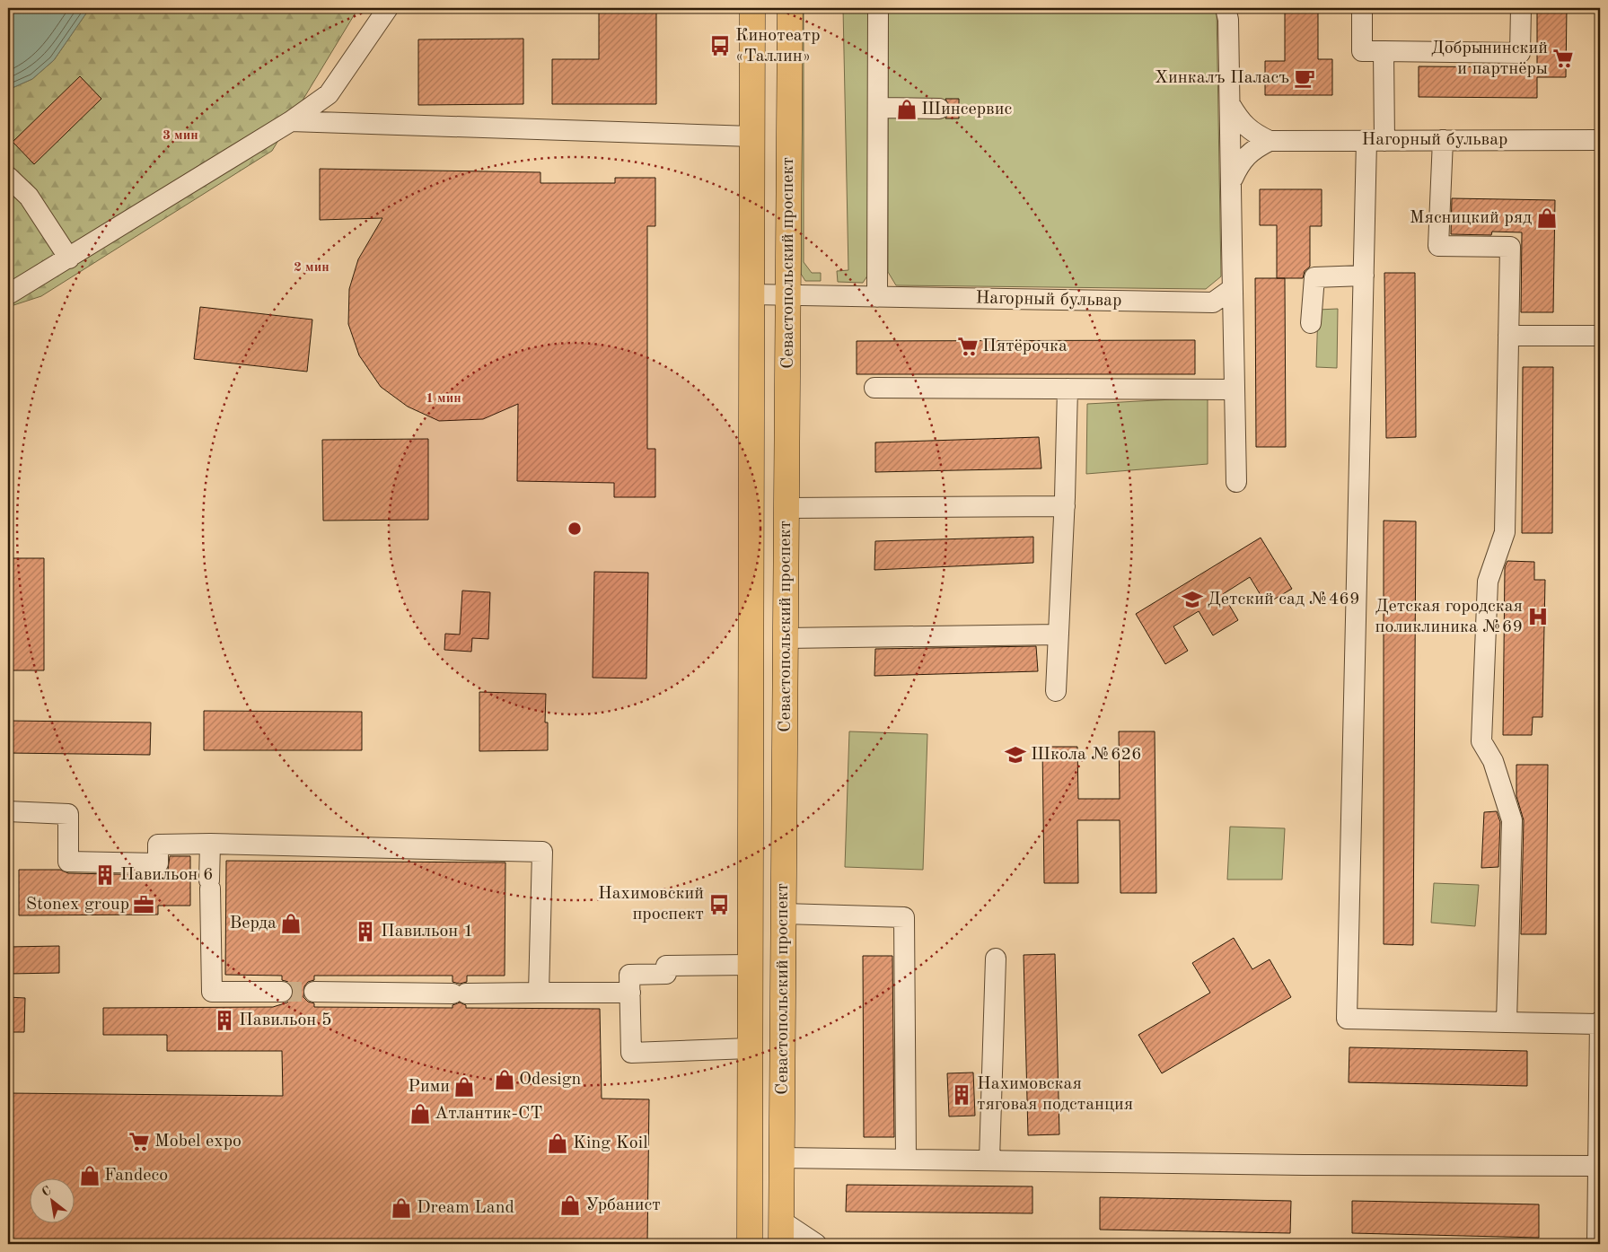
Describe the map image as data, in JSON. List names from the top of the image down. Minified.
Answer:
{"streets":{"main road":["Севастопольский проспект"],"street":["Нагорный бульвар"]},"crossings":[["Нагорный бульвар","Севастопольский проспект"]],"places":{"bus stop":["Кинотеатр «Таллин»","Нахимовский проспект"],"supermarket":["Добрынинский и партнёры","Пятёрочка","Mobel expo"],"cafe":["Хинкалъ Паласъ"],"shop":["Шинсервис","Мясницкий ряд","Верда","Odesign","Рими","Атлантик-СТ","King Koil","Fandeco","Урбанист","Dream Land"],"school or university":["Детский сад №469","Школа №626"],"hospital":["Детская городская поликлиника №69"],"building":["Павильон 6","Павильон 1","Павильон 5","Нахимовская тяговая подстанция"],"office":["Stonex group"]},"north":"top left","rings":["3 мин","2 мин","1 мин"]}
